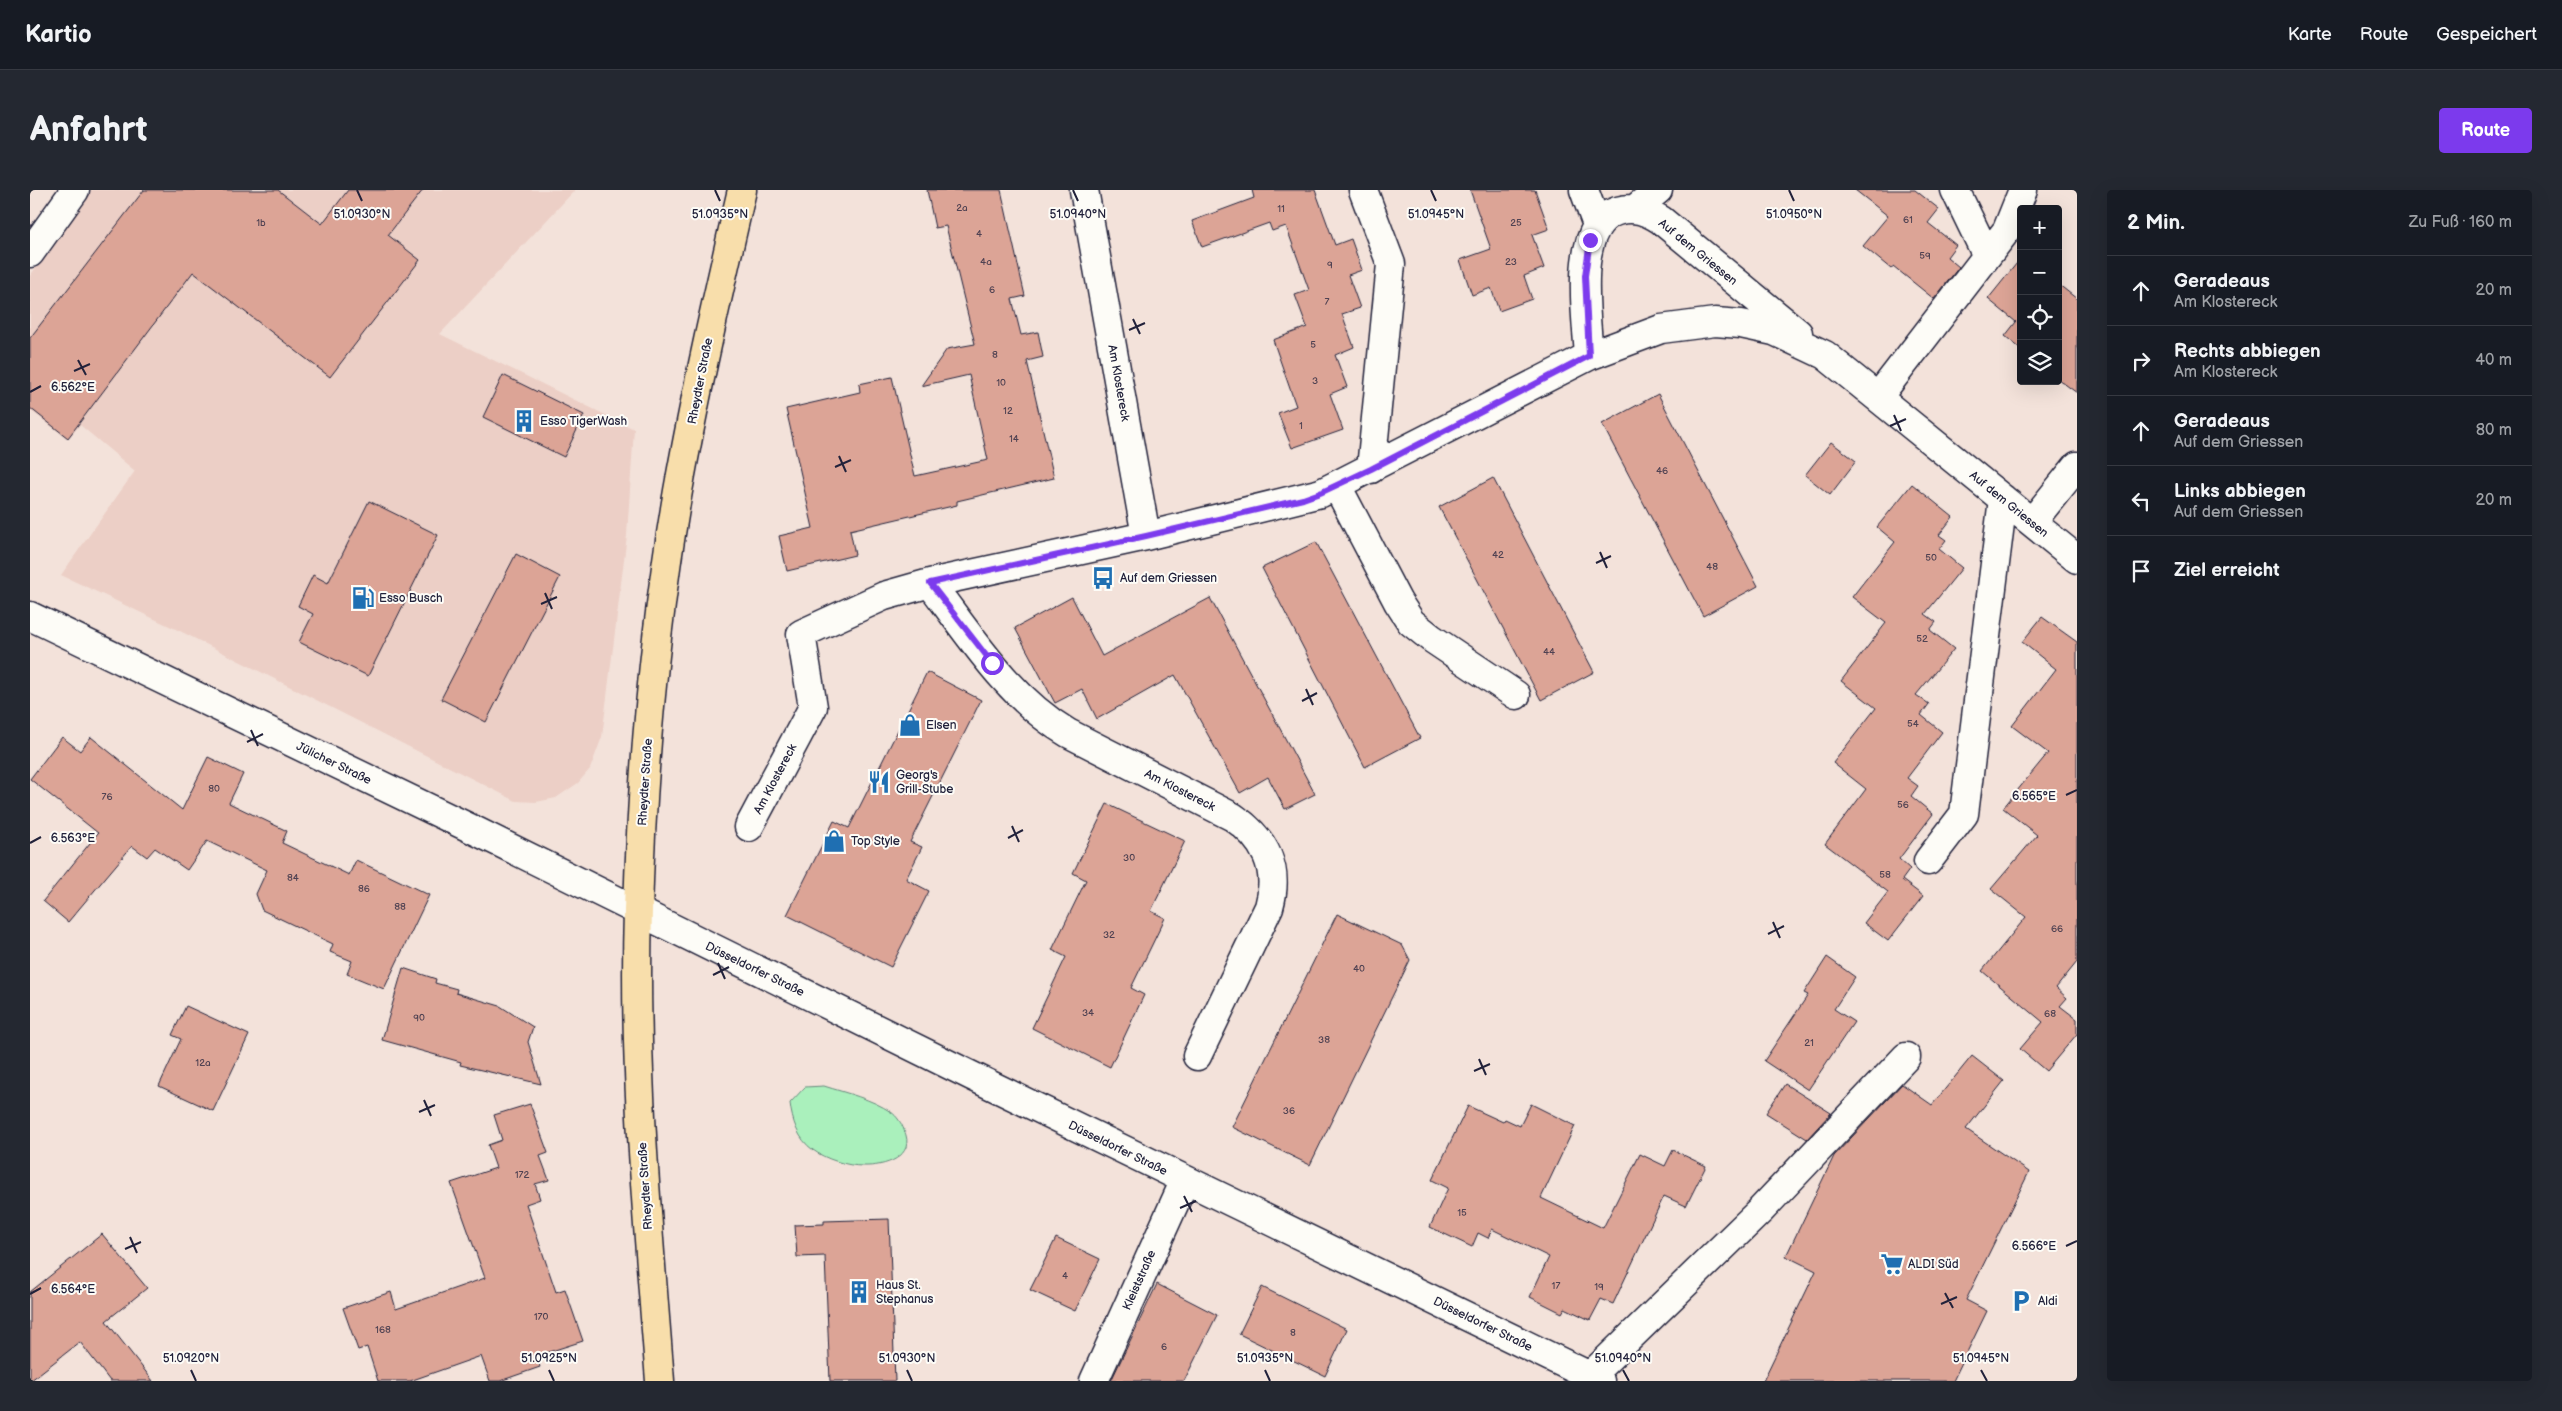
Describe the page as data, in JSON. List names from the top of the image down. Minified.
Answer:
{"streets":{"main road":["Rheydter Straße"],"street":["Auf dem Griessen","Am Klostereck","Jülicher Straße","Düsseldorfer Straße","Kleiststraße"]},"crossings":[["Auf dem Griessen","Am Klostereck"],["Rheydter Straße","Jülicher Straße"],["Rheydter Straße","Düsseldorfer Straße"],["Jülicher Straße","Düsseldorfer Straße"],["Düsseldorfer Straße","Kleiststraße"]],"places":{"building":["Esso TigerWash","Haus St. Stephanus"],"bus stop":["Auf dem Griessen"],"fuel station":["Esso Busch"],"shop":["Elsen","Top Style"],"restaurant":["Georg's Grill-Stube"],"supermarket":["ALDI Süd"],"parking":["Aldi"]},"house_numbers":["2a","11","61","1b","25","4","59","4a","23","9","6","7","5","8","3","10","12","1","14","46","42","50","48","52","44","54","80","76","56","30","58","84","86","88","66","32","40","34","68","90","38","21","12a","36","172","15","4","17","19","170","168","8","6"],"page":{"header":"Kartio","nav":["Karte","Route","Gespeichert"],"buttons":"Route","title":"Anfahrt","heading":["2 Min.","Zu Fuß · 160 m"],"map_buttons":["+","−"],"list":[["Geradeaus","Am Klostereck","20 m"],["Rechts abbiegen","Am Klostereck","40 m"],["Geradeaus","Auf dem Griessen","80 m"],["Links abbiegen","Auf dem Griessen","20 m"],"Ziel erreicht"]},"coordinates":["51.0930°N","51.0935°N","51.0940°N","51.0945°N","51.0950°N","6.562°E","6.565°E","6.563°E","6.566°E","6.564°E","51.0920°N","51.0925°N"]}
